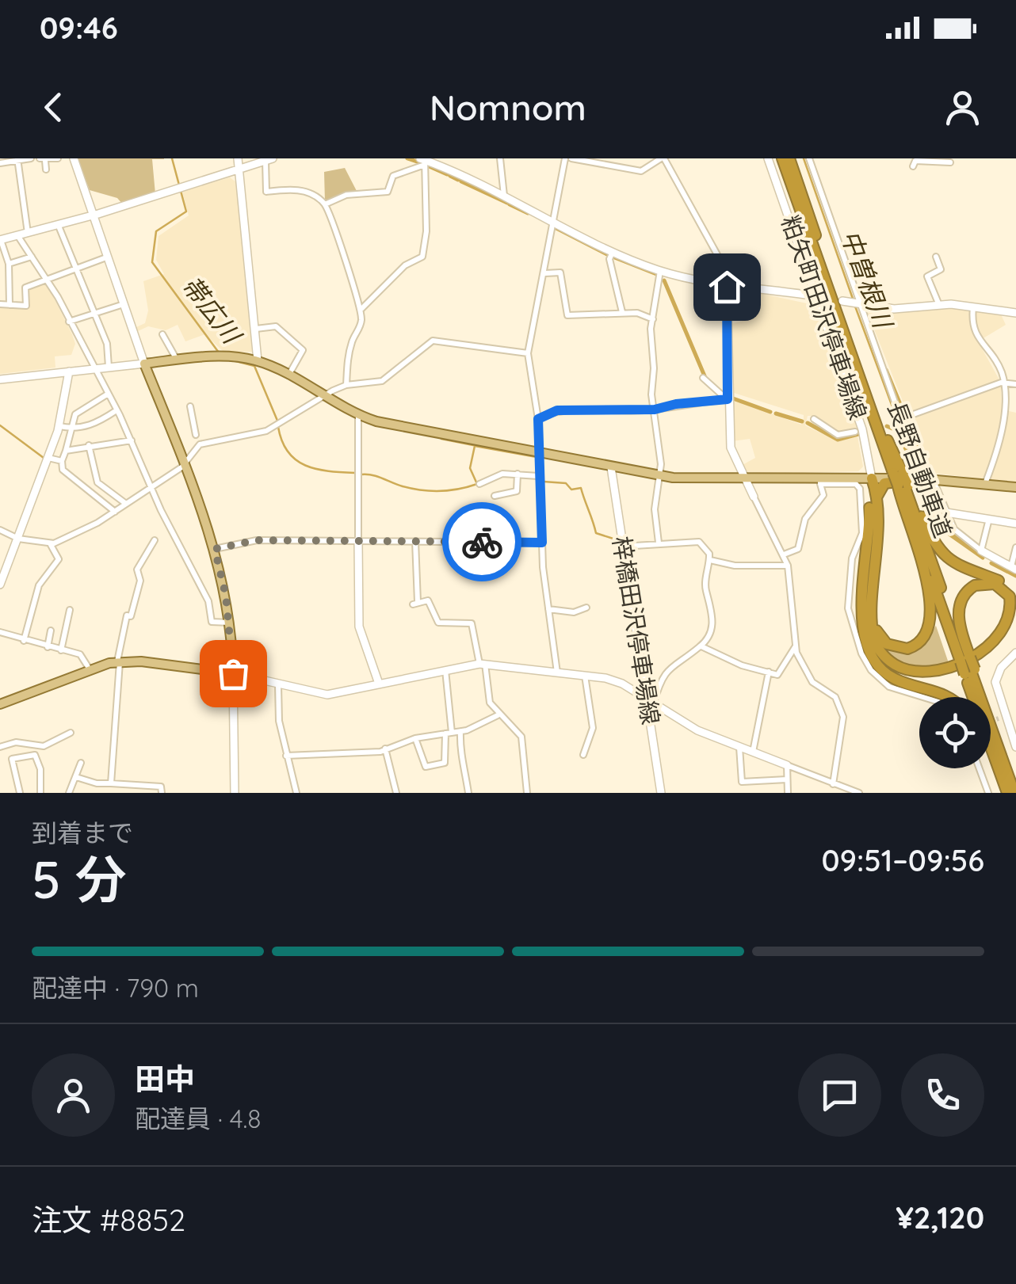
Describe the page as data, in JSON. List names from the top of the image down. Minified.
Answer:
{"streets":{"highway":["長野自動車道"],"street":["粕矢町田沢停車場線","梓橋田沢停車場線"]},"water":["中曽根川","帯広川"],"page":{"status":"09:46","header":"Nomnom","heading":["5 分","到着まで","09:51–09:56"],"panel":["田中","配達員 · 4.8","注文 #8852","¥2,120"],"bar":"配達中 · 790 m"}}
